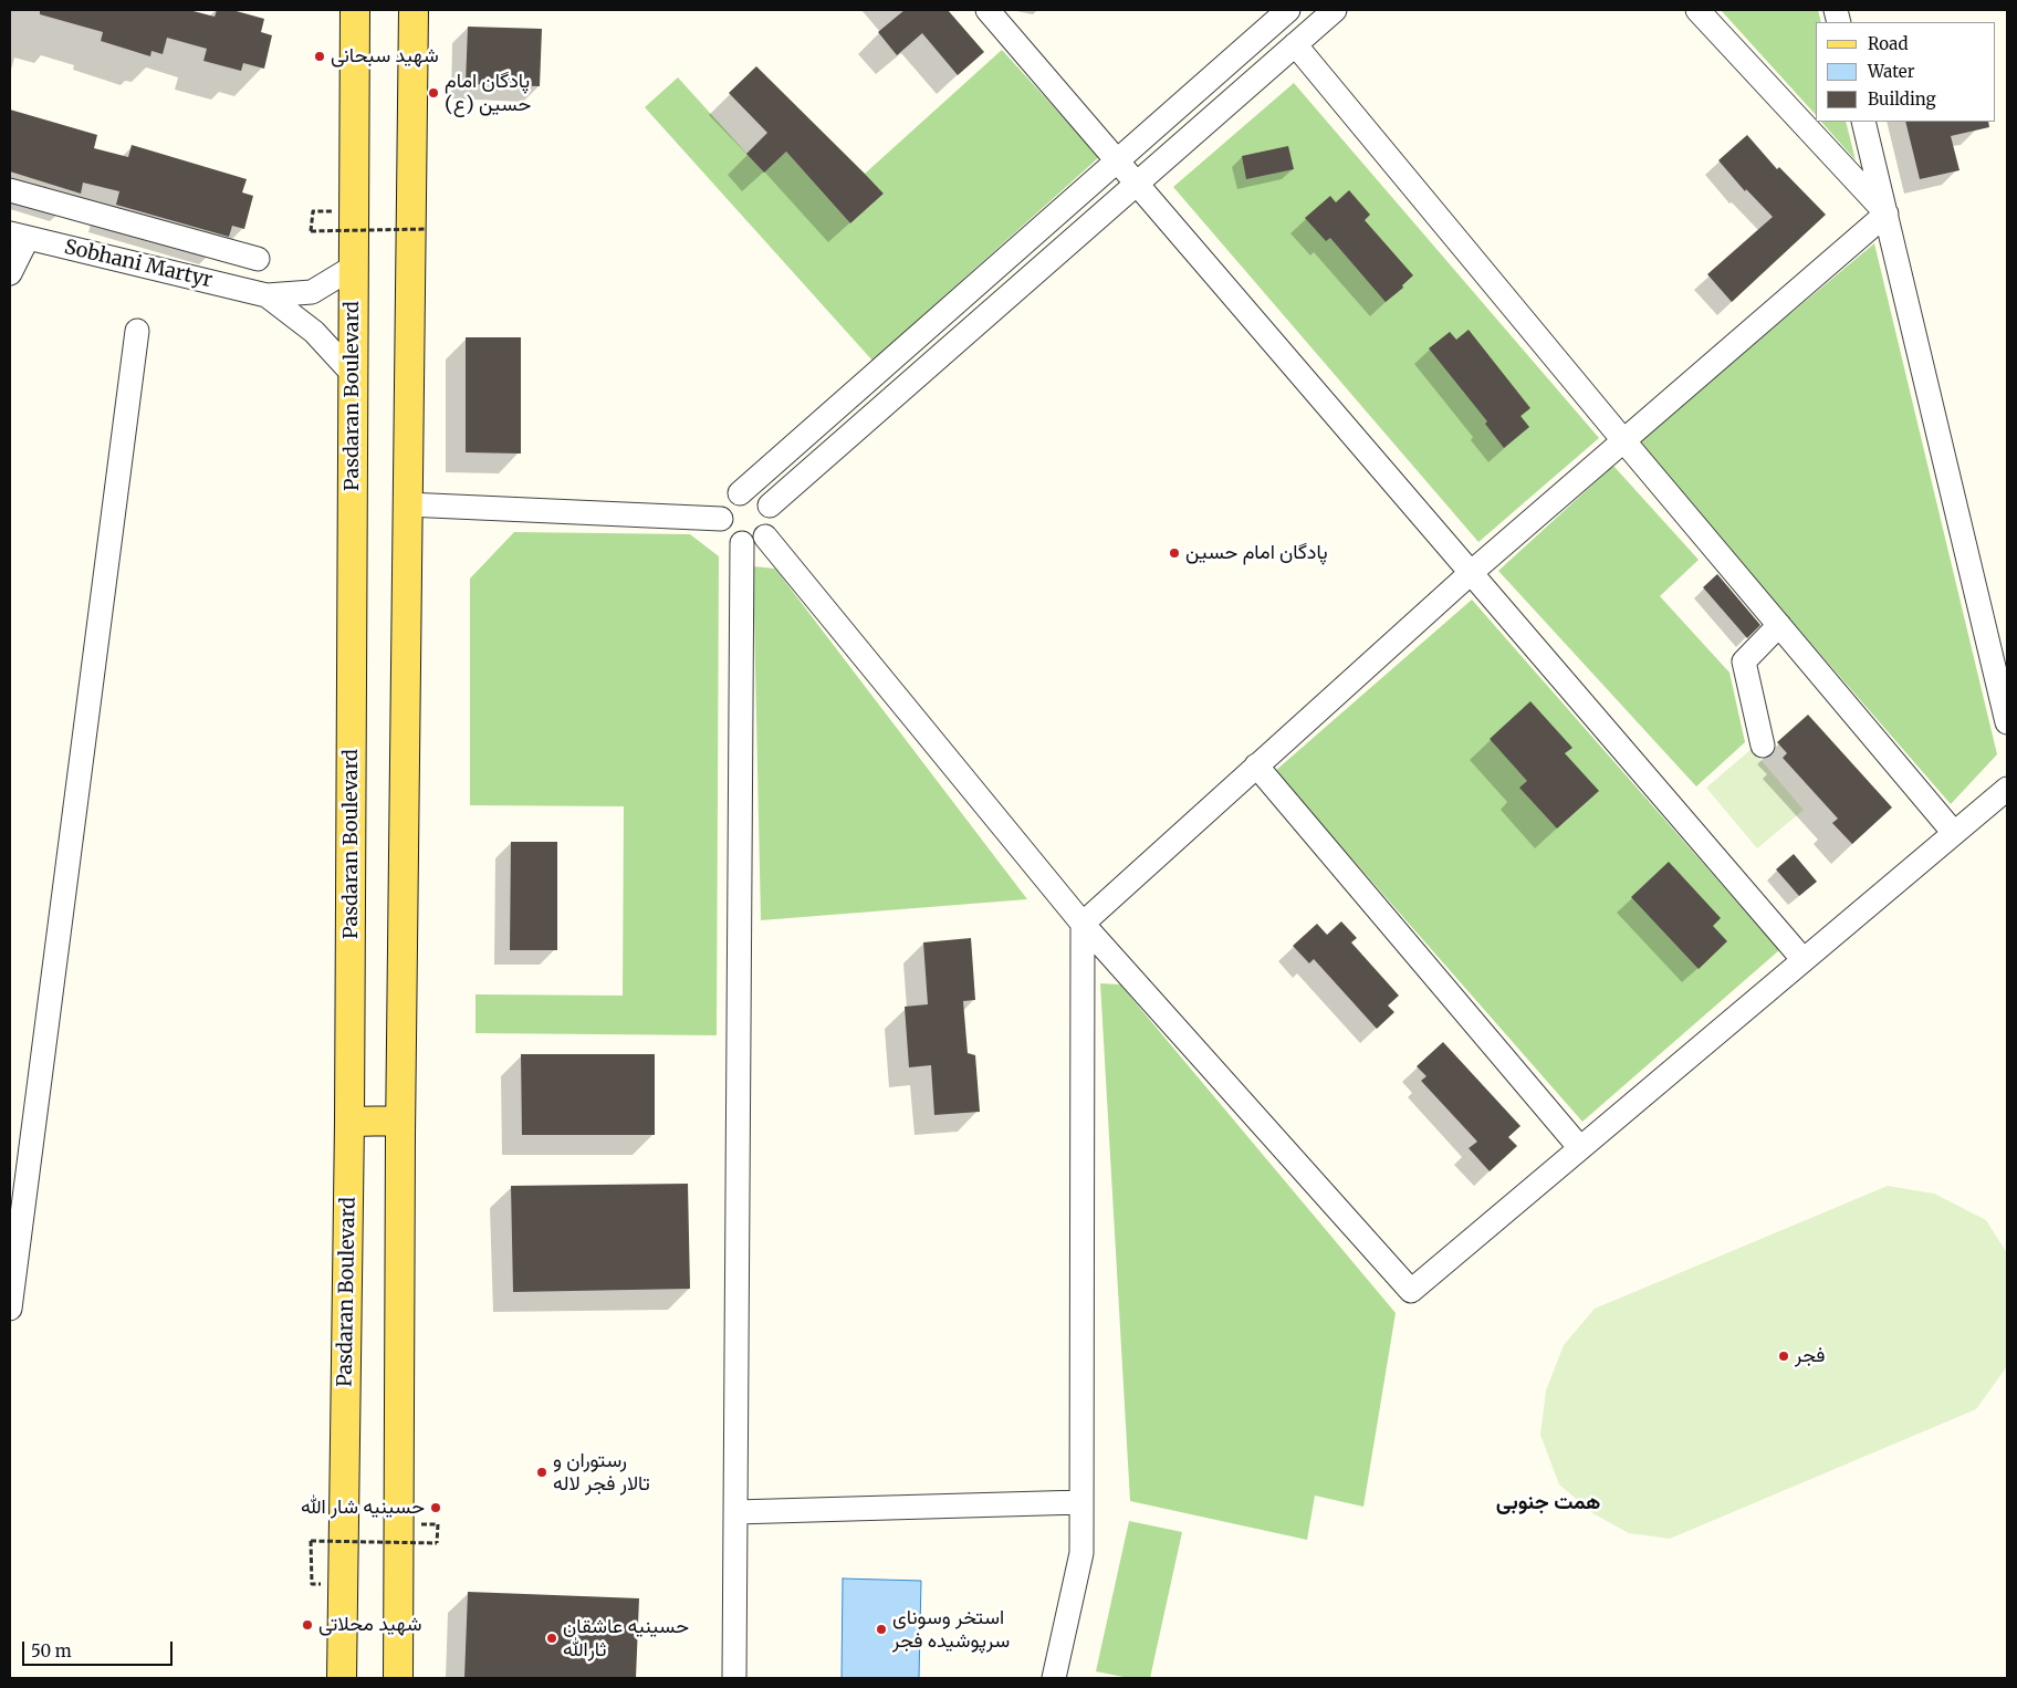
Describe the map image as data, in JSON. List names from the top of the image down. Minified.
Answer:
{"streets":{"main road":["Pasdaran Boulevard"],"street":["Sobhani Martyr"]},"districts":["همت جنوبی"],"places":["شهید سبحانی","پادگان امام حسین (ع)","پادگان امام حسین","فجر","رستوران و تالار فجر لاله","حسینیه شار الله","شهید محلاتی","استخر وسونای سرپوشیده فجر","حسینیه عاشقان ثارالله"],"legend":["Road","Water","Building"],"scale_bar":"50 m"}
